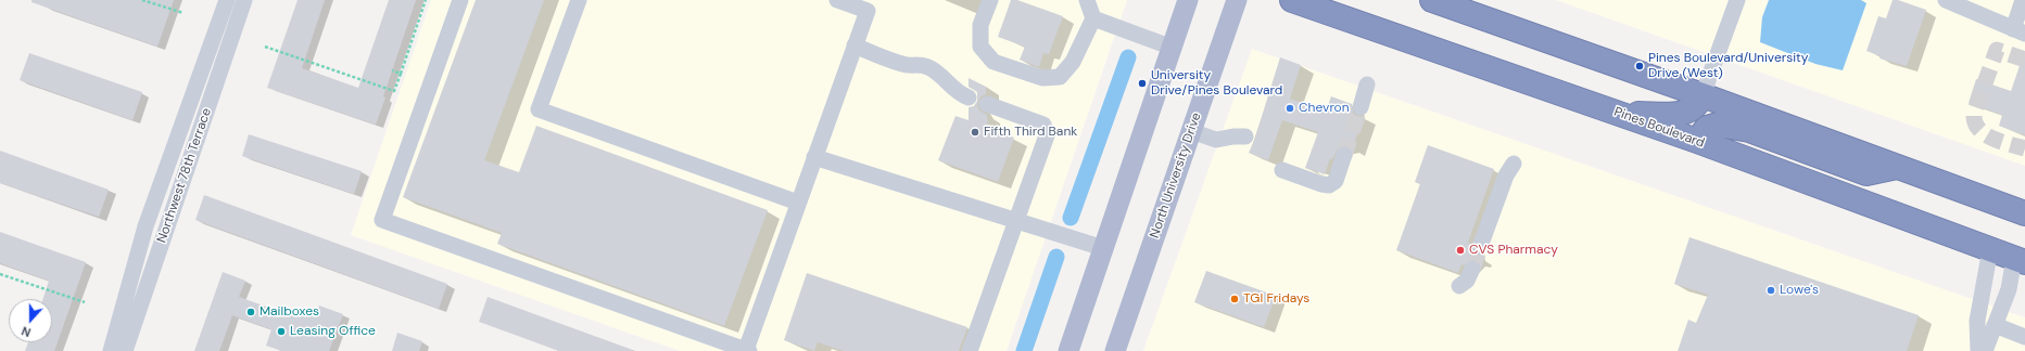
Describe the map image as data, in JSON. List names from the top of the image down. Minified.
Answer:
{"streets":{"highway":["Pines Boulevard"],"main road":["North University Drive"],"street":["Northwest 78th Terrace"]},"places":["Pines Boulevard/University Drive (West)","University Drive/Pines Boulevard","Chevron","Fifth Third Bank","CVS Pharmacy","Lowe's","TGI Fridays","Mailboxes","Leasing Office"],"north":"bottom"}
